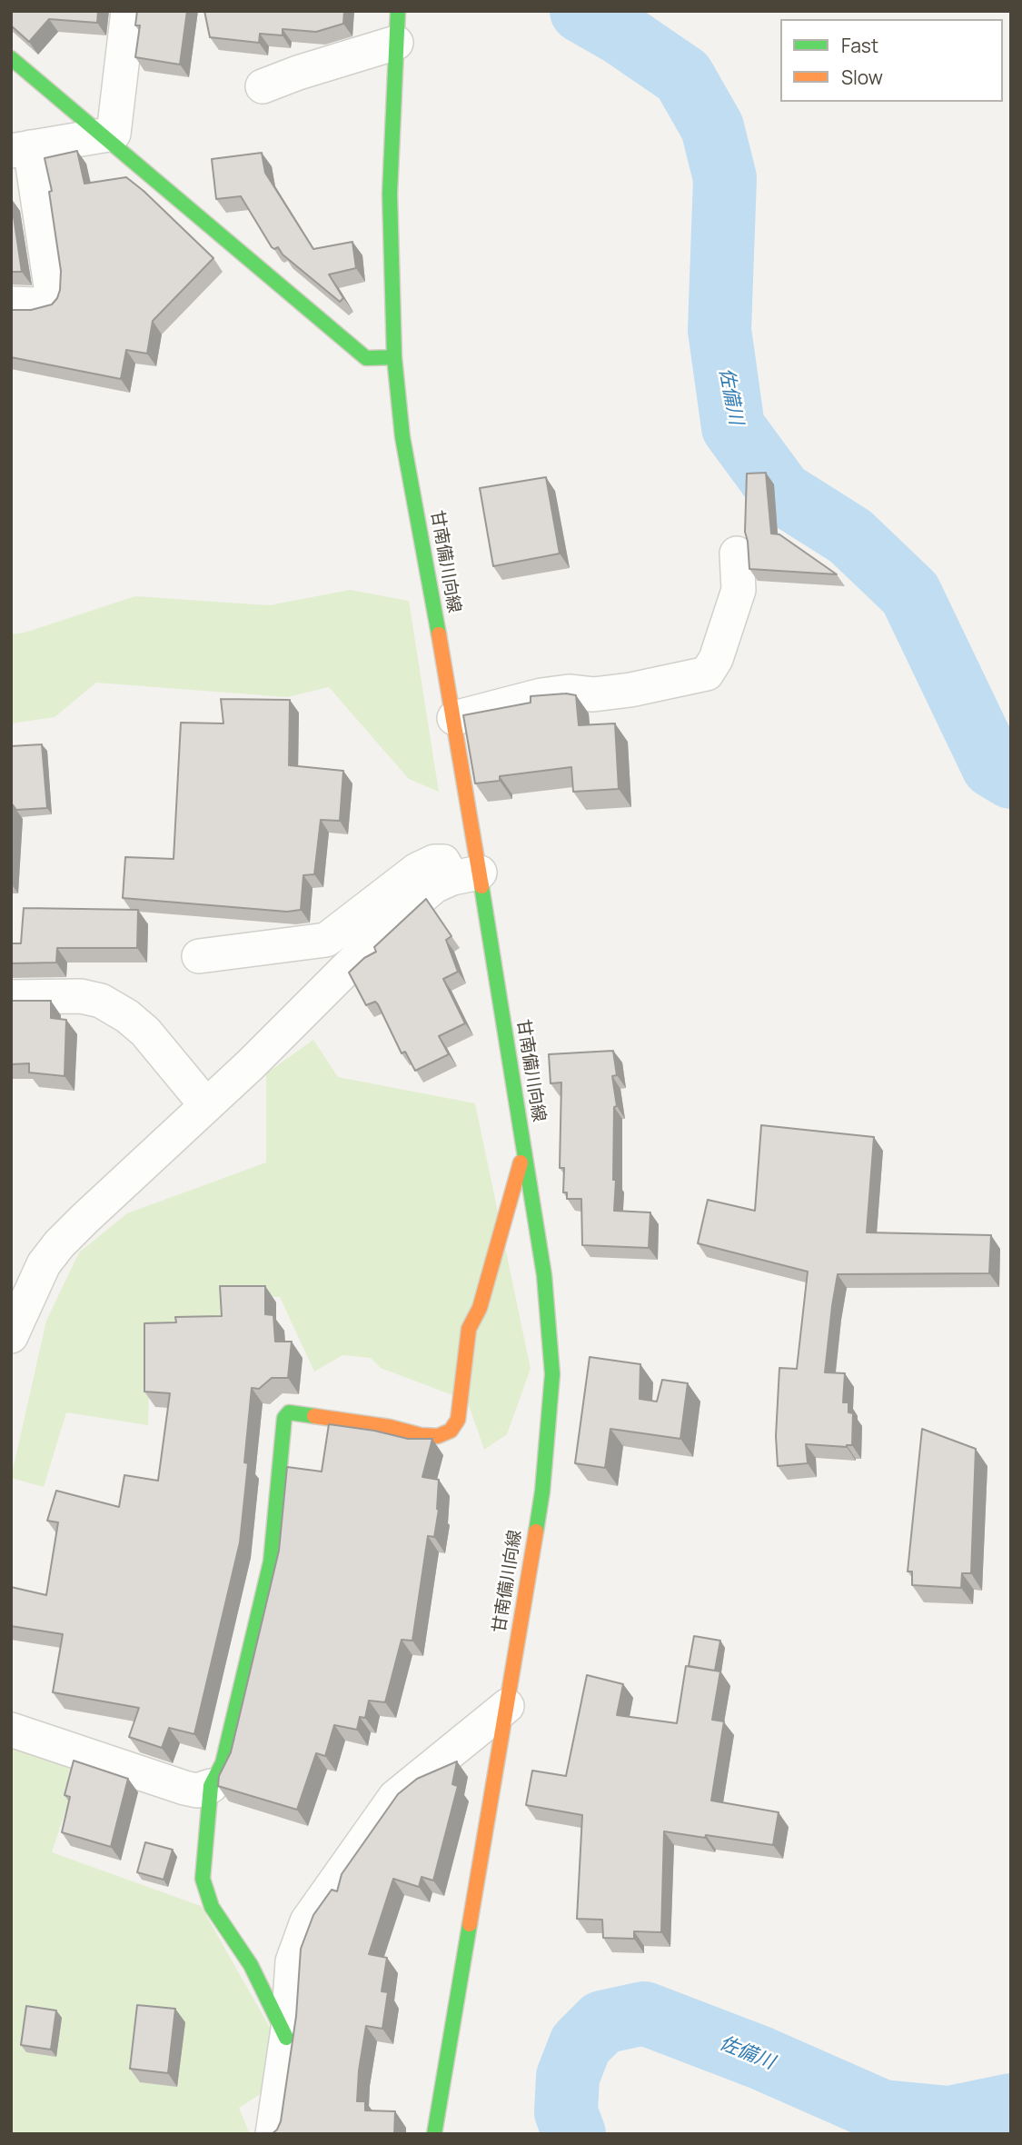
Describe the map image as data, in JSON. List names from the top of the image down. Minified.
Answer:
{"streets":{"main road":["甘南備川向線"]},"water":["佐備川"],"legend":["Fast","Slow"]}
